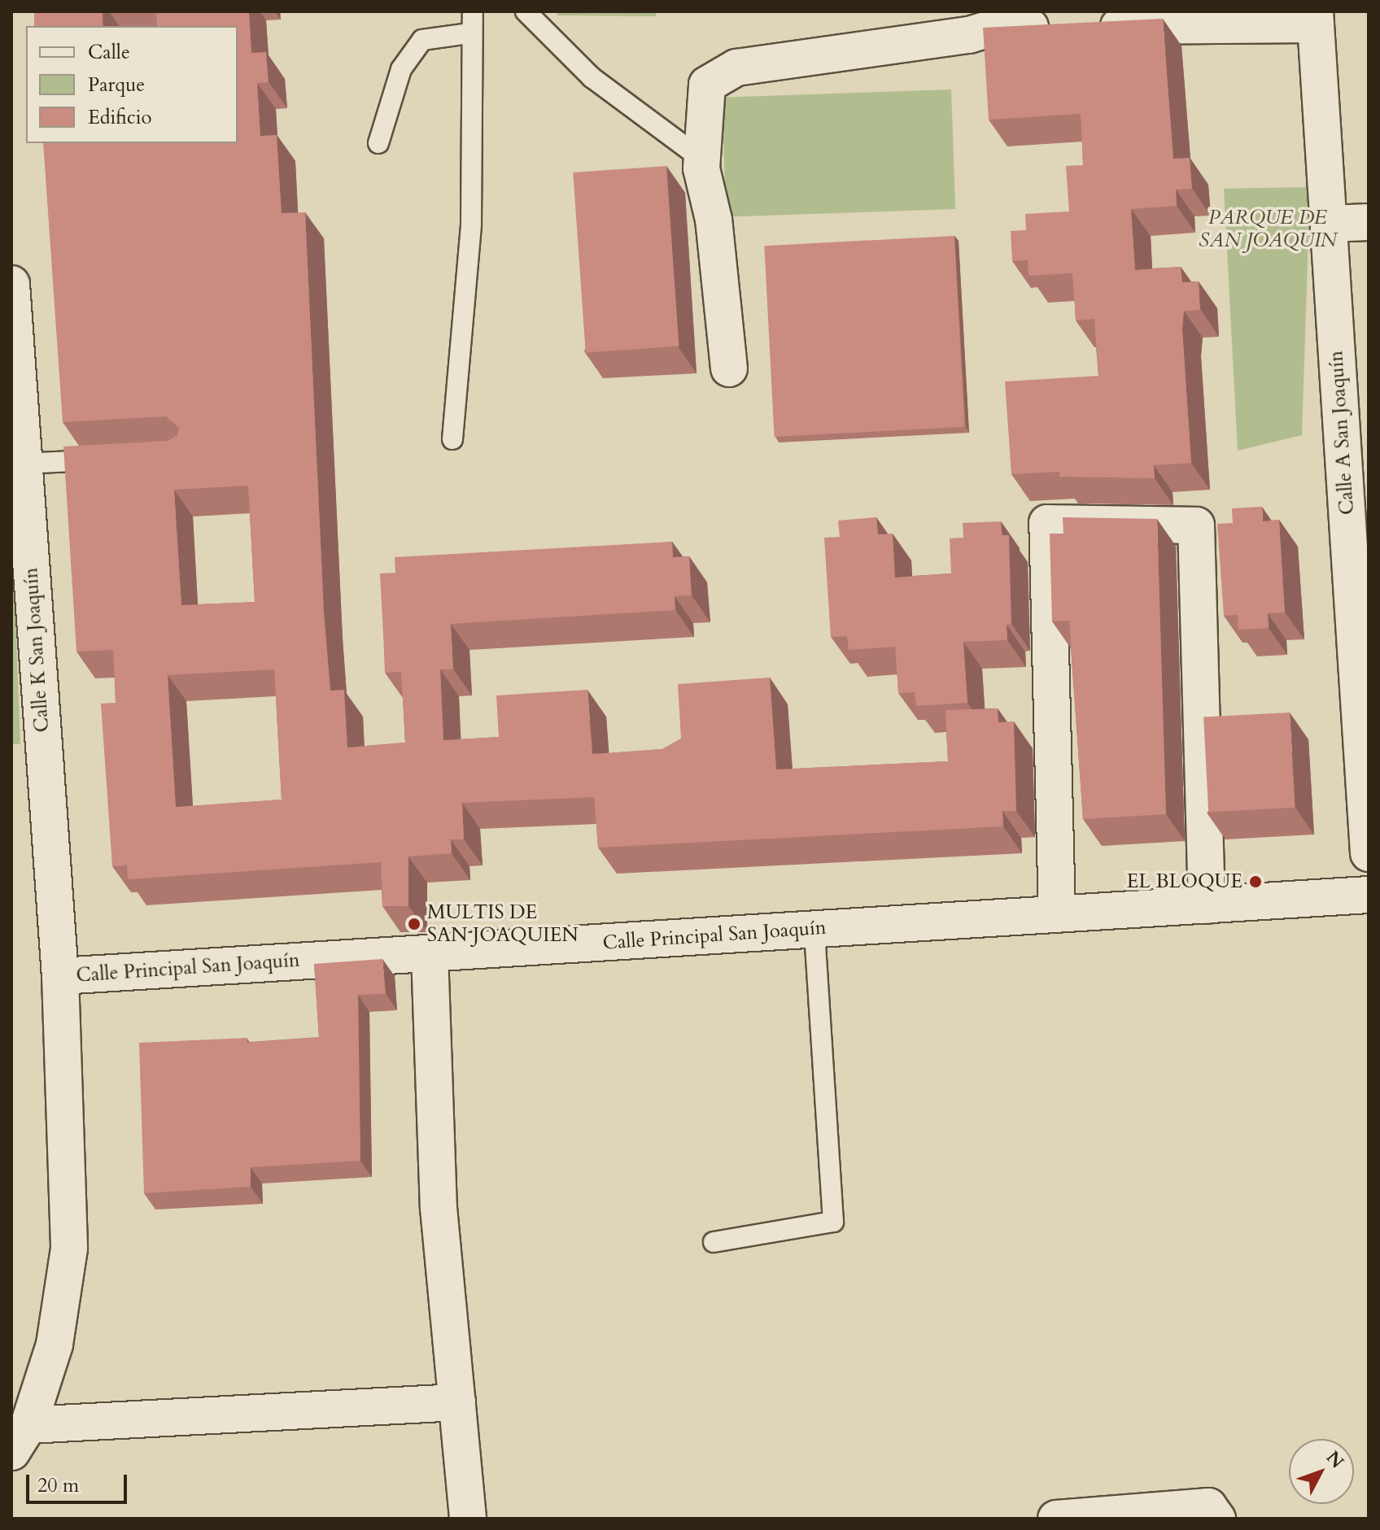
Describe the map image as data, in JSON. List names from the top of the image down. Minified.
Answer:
{"streets":{"street":["Calle A San Joaquín","Calle K San Joaquín","Calle Principal San Joaquín"]},"crossings":[["Calle K San Joaquín","Calle Principal San Joaquín"]],"parks":["PARQUE DE SAN JOAQUIN"],"places":["EL BLOQUE","MULTIS DE SAN JOAQUIEN"],"legend":["Calle","Parque","Edificio"],"scale_bar":"20 m","north":"top right"}
